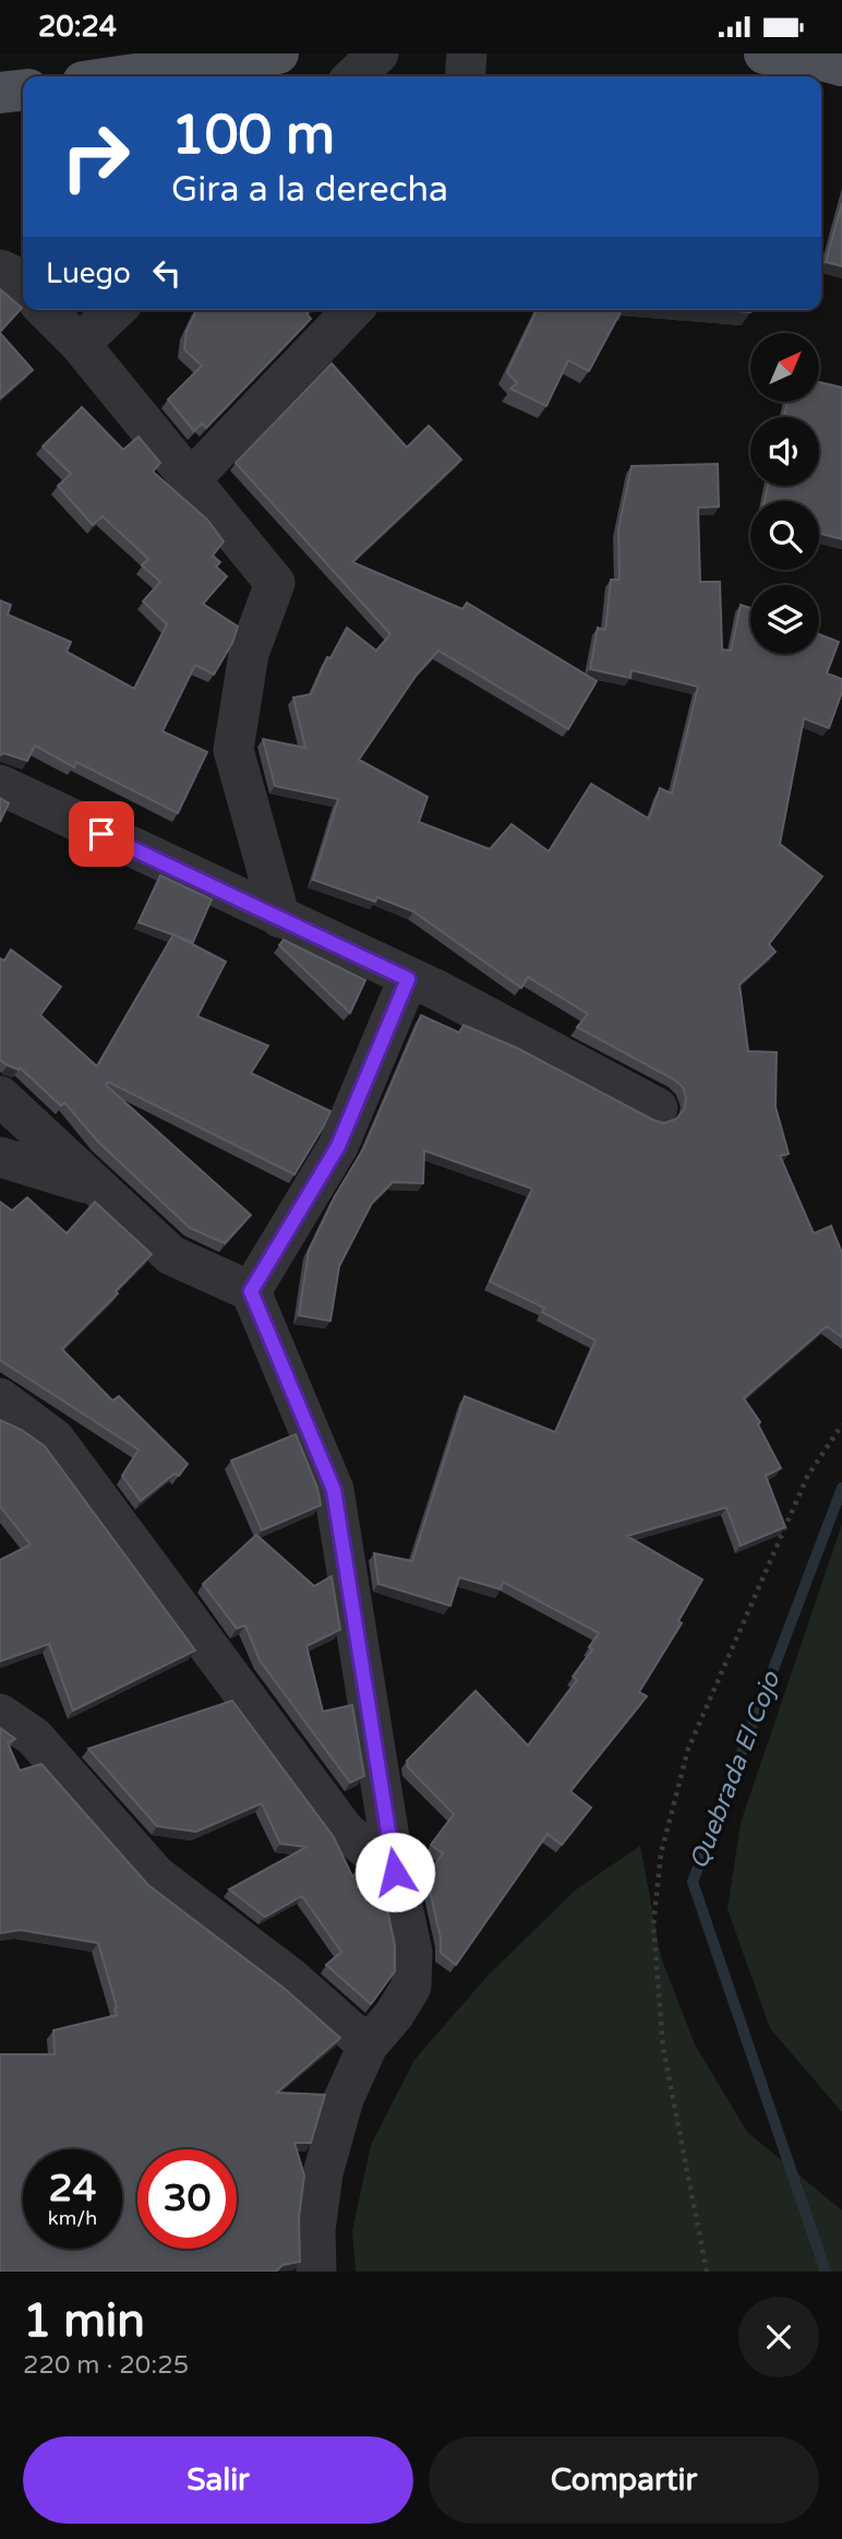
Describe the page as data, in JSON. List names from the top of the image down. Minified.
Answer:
{"water":["Quebrada El Cojo"],"north":"top right","page":{"status":"20:24","turn":["100 m","Gira a la derecha"],"then":"Luego","speed":"24 km/h","limit":"30","heading":["1 min","220 m · 20:25"],"buttons":["Salir","Compartir"]}}
